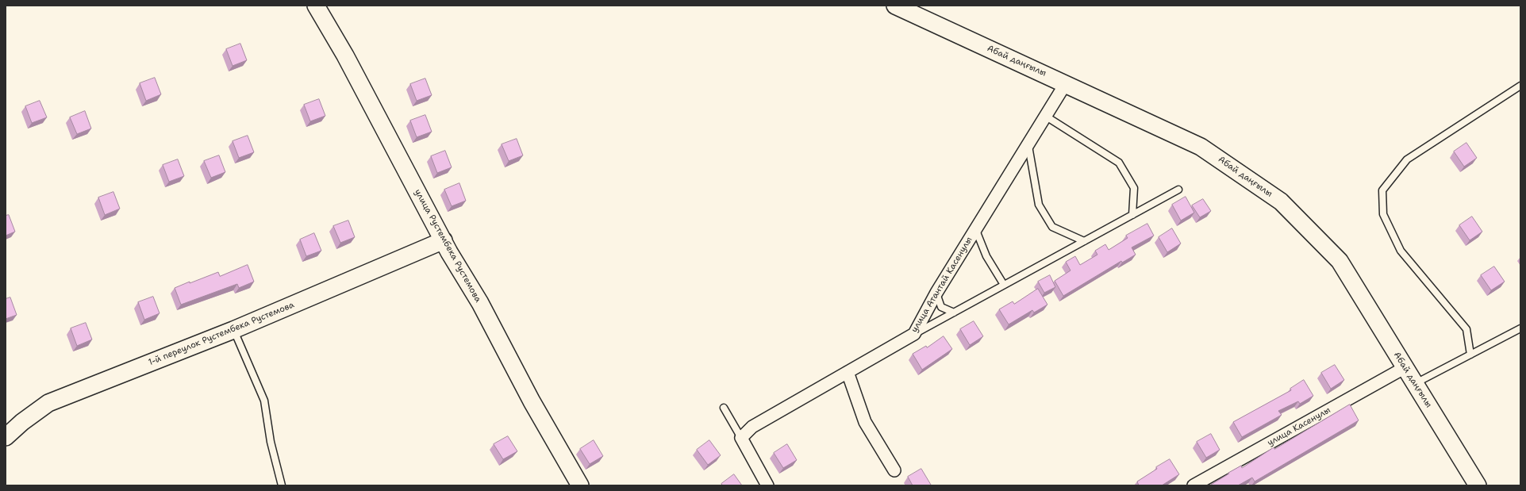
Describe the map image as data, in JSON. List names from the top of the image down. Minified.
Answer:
{"streets":{"street":["Абай даңғылы","улица Рустембека Рустемова","улица Атантай Касенулы","1-й переулок Рустембека Рустемова","улица Касенулы"]},"crossings":[["Абай даңғылы","улица Атантай Касенулы"],["Абай даңғылы","улица Касенулы"],["улица Рустембека Рустемова","1-й переулок Рустембека Рустемова"]]}
